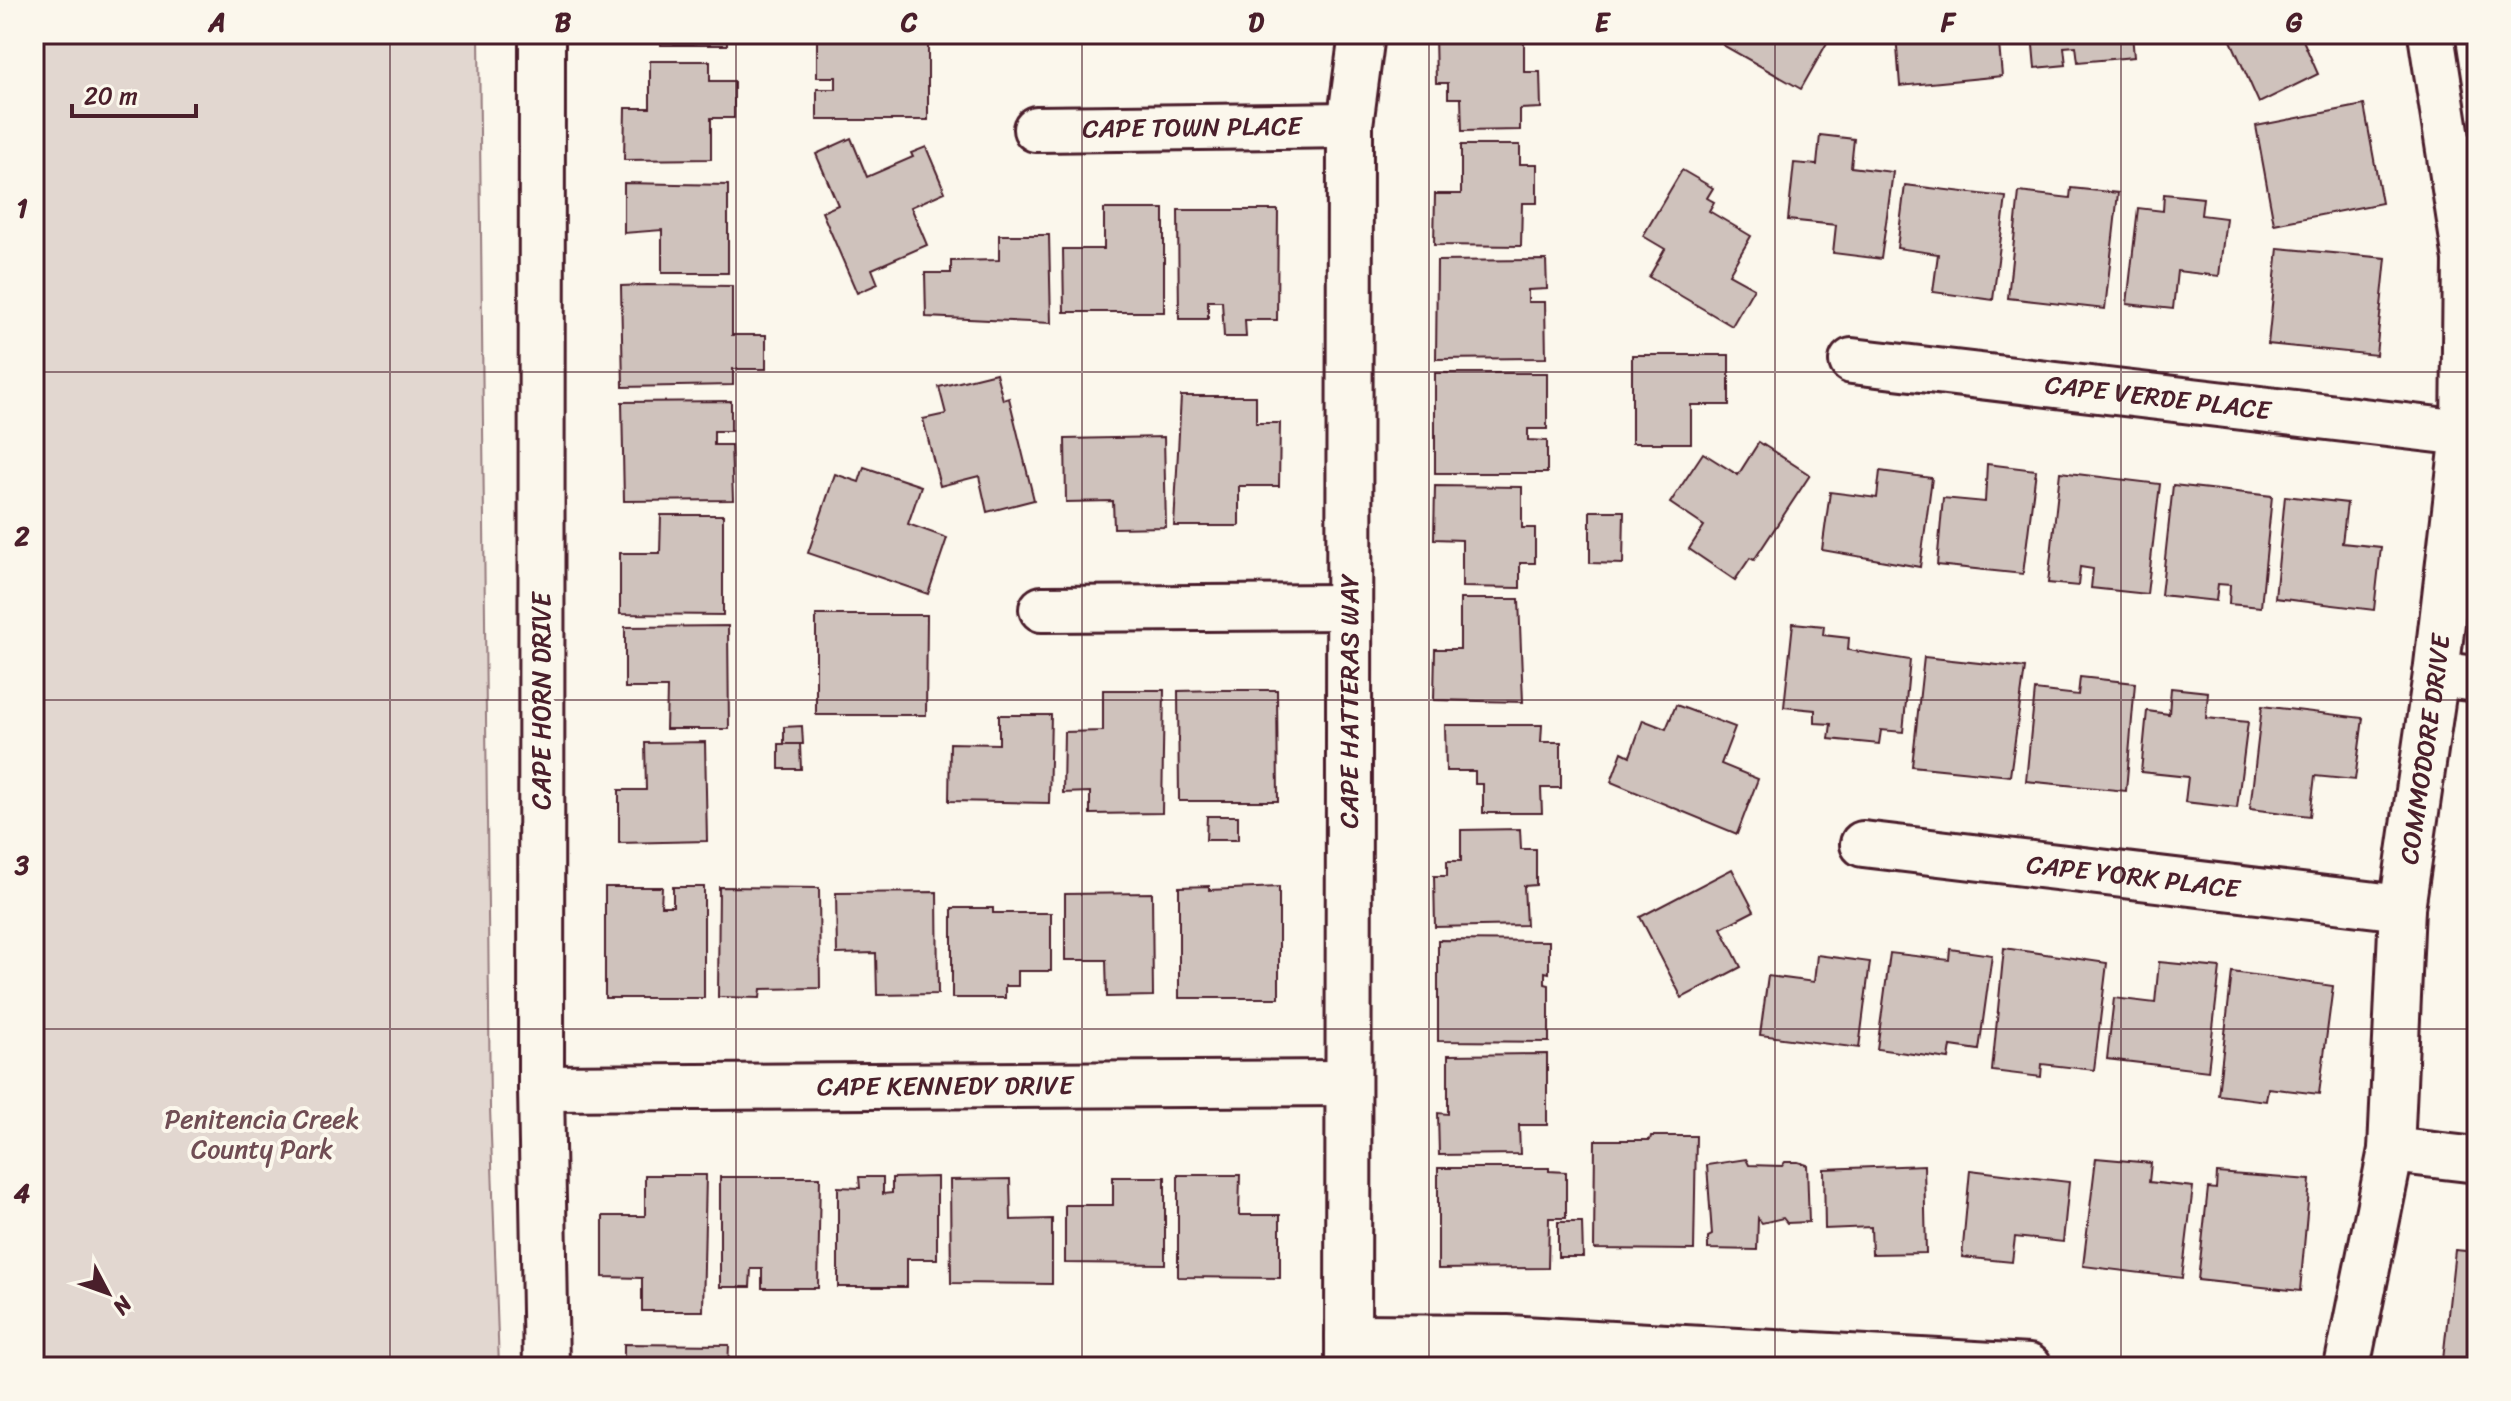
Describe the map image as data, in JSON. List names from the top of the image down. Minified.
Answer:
{"streets":{"street":["CAPE TOWN PLACE","CAPE VERDE PLACE","CAPE HATTERAS WAY","CAPE HORN DRIVE","COMMODORE DRIVE","CAPE YORK PLACE","CAPE KENNEDY DRIVE"]},"crossings":[["CAPE TOWN PLACE","CAPE HATTERAS WAY"],["CAPE VERDE PLACE","COMMODORE DRIVE"],["CAPE HATTERAS WAY","CAPE KENNEDY DRIVE"],["CAPE HORN DRIVE","CAPE KENNEDY DRIVE"],["COMMODORE DRIVE","CAPE YORK PLACE"]],"parks":["Penitencia Creek County Park"],"scale_bar":"20 m","north":"bottom right","grid":{"columns":["A","B","C","D","E","F","G"],"rows":["1","2","3","4"]}}
